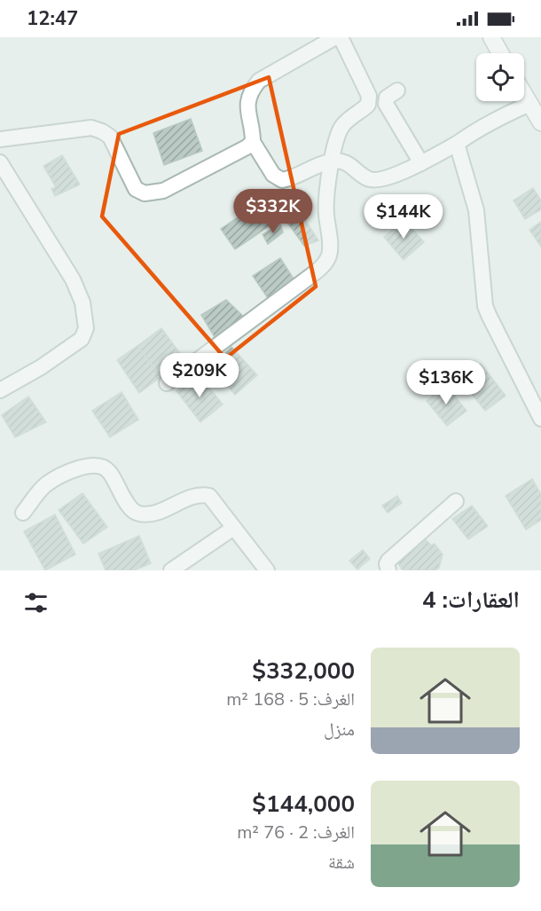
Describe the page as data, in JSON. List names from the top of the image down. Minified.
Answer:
{"page":{"status":"12:47","price":["$332K","$144K","$209K","$136K"],"heading":"العقارات: 4","list":[{"name":"$332,000","note":"الغرف: 5 · 168 m² · منزل"},{"name":"$144,000","note":"الغرف: 2 · 76 m² · شقة"}]}}
